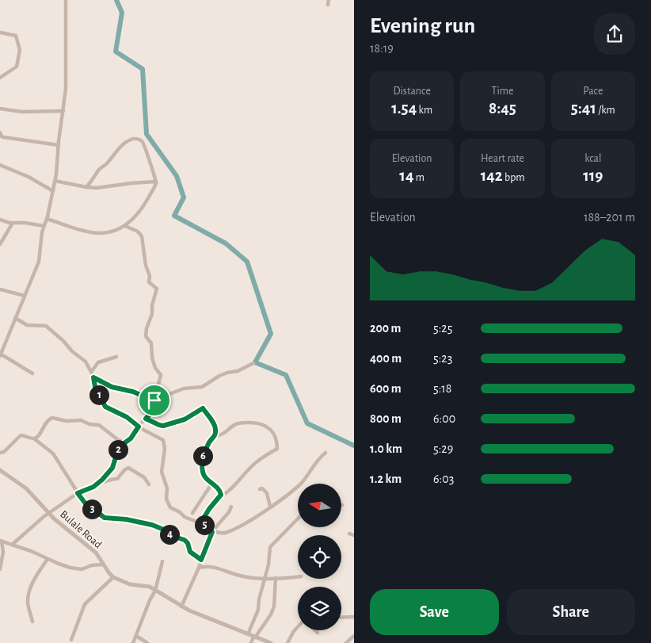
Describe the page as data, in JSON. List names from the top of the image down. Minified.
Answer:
{"streets":{"street":["Bulale Road"]},"north":"left","page":{"heading":["Evening run","18:19"],"stats":[["Distance","1.54 km"],["Time","8:45"],["Pace","5:41 /km"],["Elevation","14 m"],["Heart rate","142 bpm"],["kcal","119"]],"chart":["Elevation","188–201 m"],"list":[{"name":"200 m","note":"5:25"},{"name":"400 m","note":"5:23"},{"name":"600 m","note":"5:18"},{"name":"800 m","note":"6:00"},{"name":"1.0 km","note":"5:29"},{"name":"1.2 km","note":"6:03"}],"pins":["1","2","6","3","5","4"],"buttons":["Save","Share"]}}
